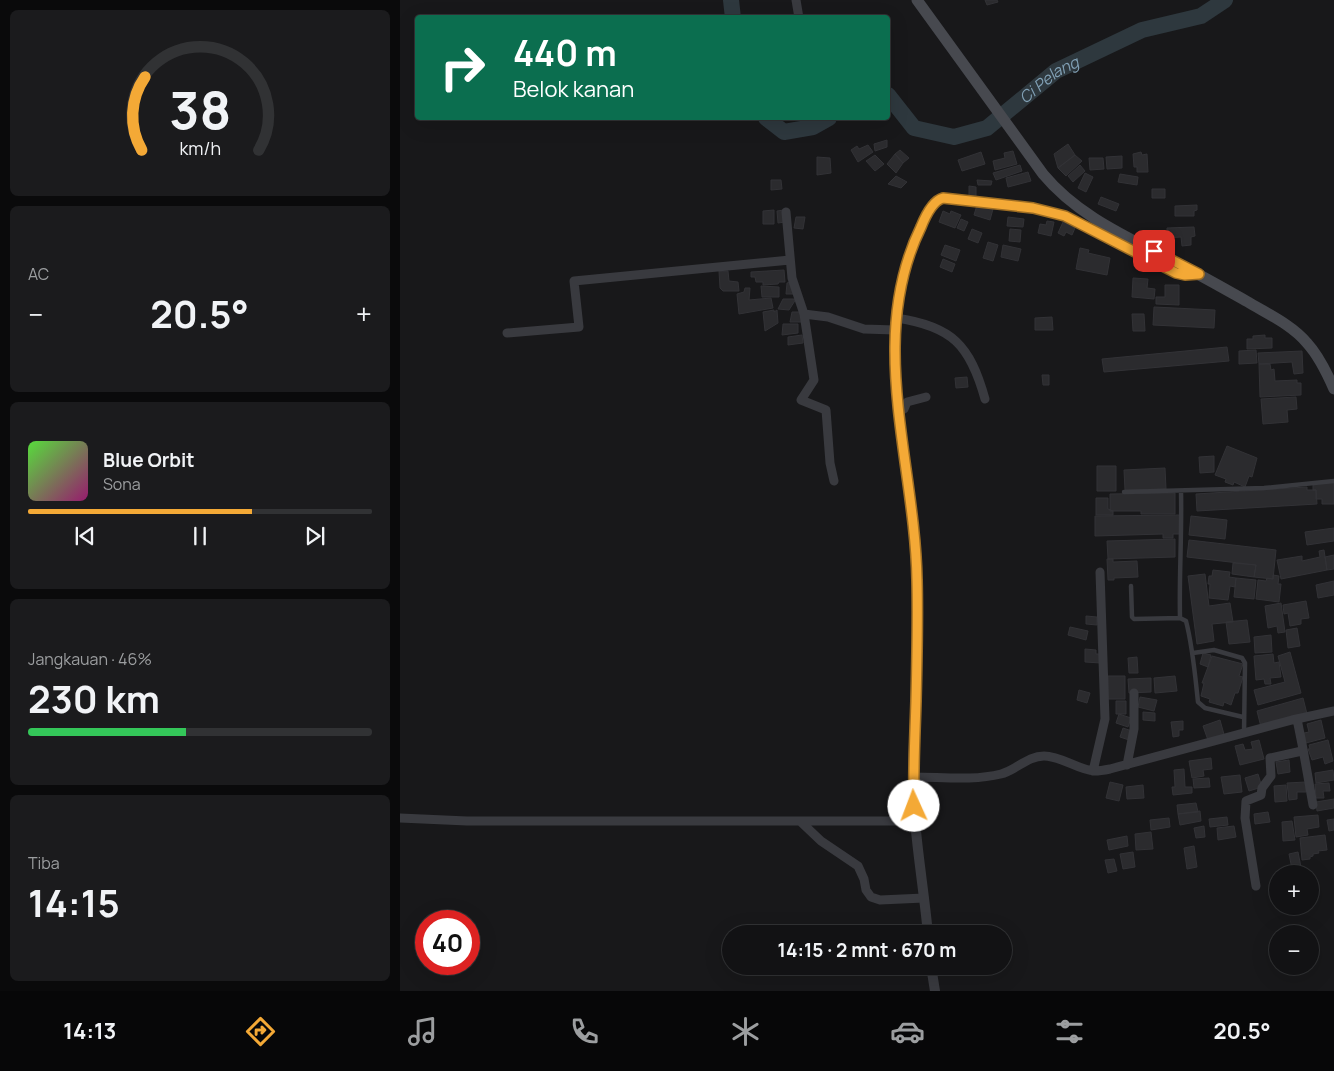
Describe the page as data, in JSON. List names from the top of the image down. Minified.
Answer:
{"water":["Ci Pelang"],"page":{"turn":["440 m","Belok kanan"],"tile":["AC",["Jangkauan · 46%","230 km"],["Tiba","14:15"]],"heat":["−","20.5°","+"],"song":["Blue Orbit","Sona"],"map_buttons":["+","−"],"limit":"40","trip":"14:15 · 2 mnt · 670 m","tabs":["14:13","20.5°"],"gauge":["38","km/h"]}}
